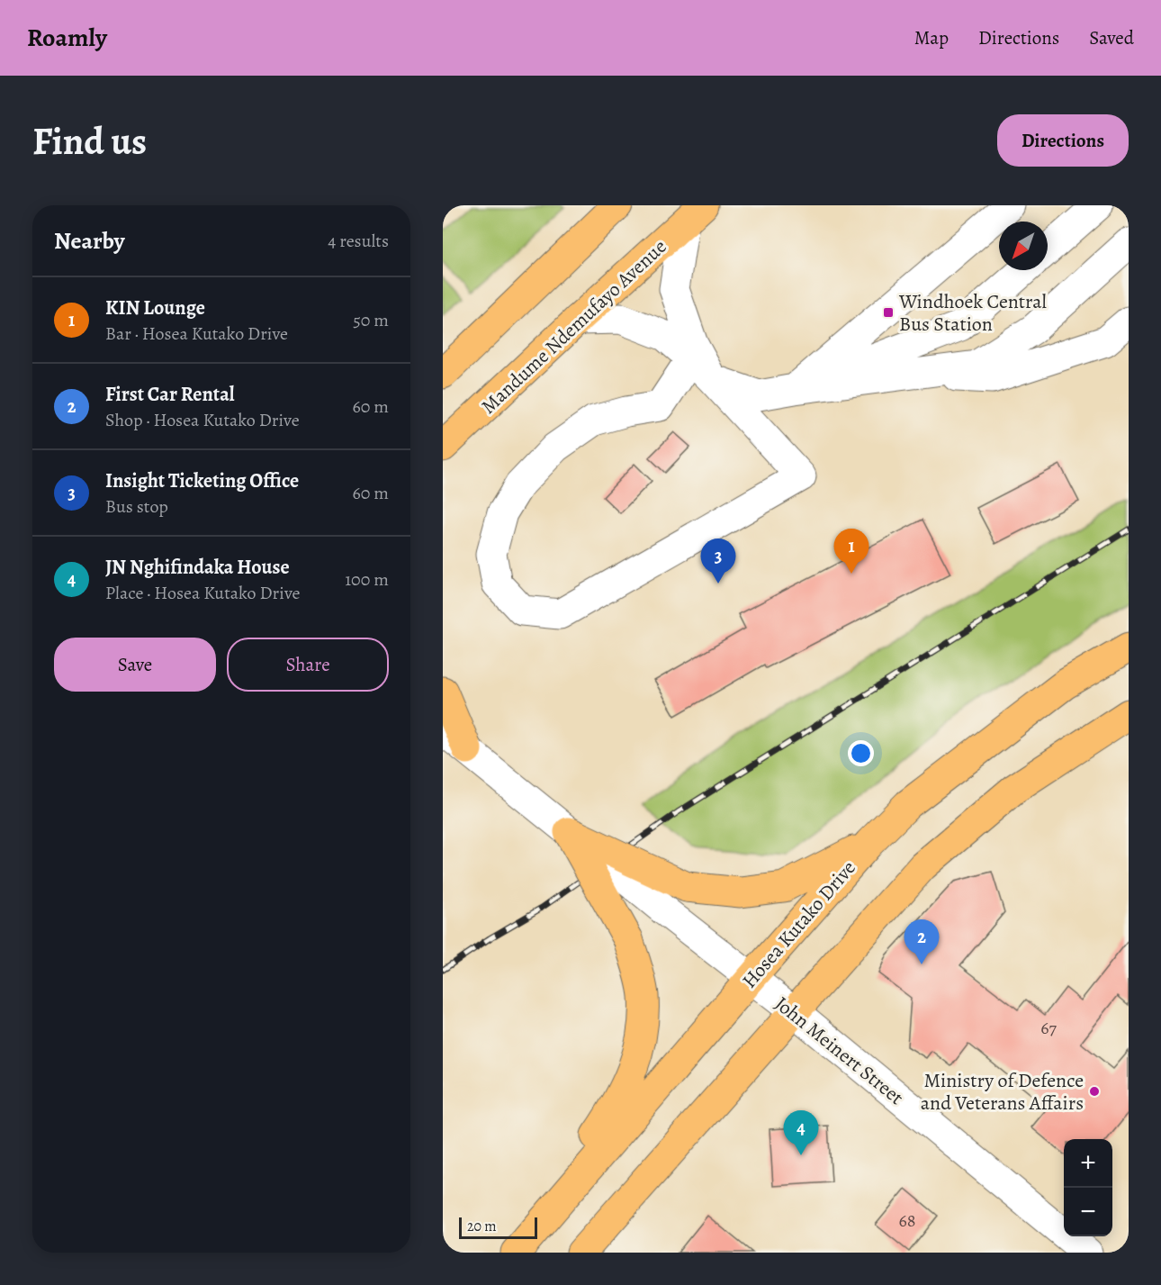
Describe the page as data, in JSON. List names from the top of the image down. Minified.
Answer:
{"streets":{"main road":["Mandume Ndemufayo Avenue","Hosea Kutako Drive"],"street":["John Meinert Street"]},"crossings":[["Hosea Kutako Drive","John Meinert Street"]],"places":{"transit":["Windhoek Central Bus Station"],"other":["Ministry of Defence and Veterans Affairs"]},"house_numbers":["67","68"],"scale_bar":"20 m","north":"bottom left","page":{"header":"Roamly","nav":["Map","Directions","Saved"],"buttons":["Directions",["Save","Share"]],"title":"Find us","heading":["Nearby","4 results"],"list":[{"mark":"1","name":"KIN Lounge","note":"Bar · Hosea Kutako Drive","value":"50 m"},{"mark":"2","name":"First Car Rental","note":"Shop · Hosea Kutako Drive","value":"60 m"},{"mark":"3","name":"Insight Ticketing Office","note":"Bus stop","value":"60 m"},{"mark":"4","name":"JN Nghifindaka House","note":"Place · Hosea Kutako Drive","value":"100 m"}],"pins":["1","3","2","4"],"map_buttons":["+","−"],"scale":"20 m"}}
